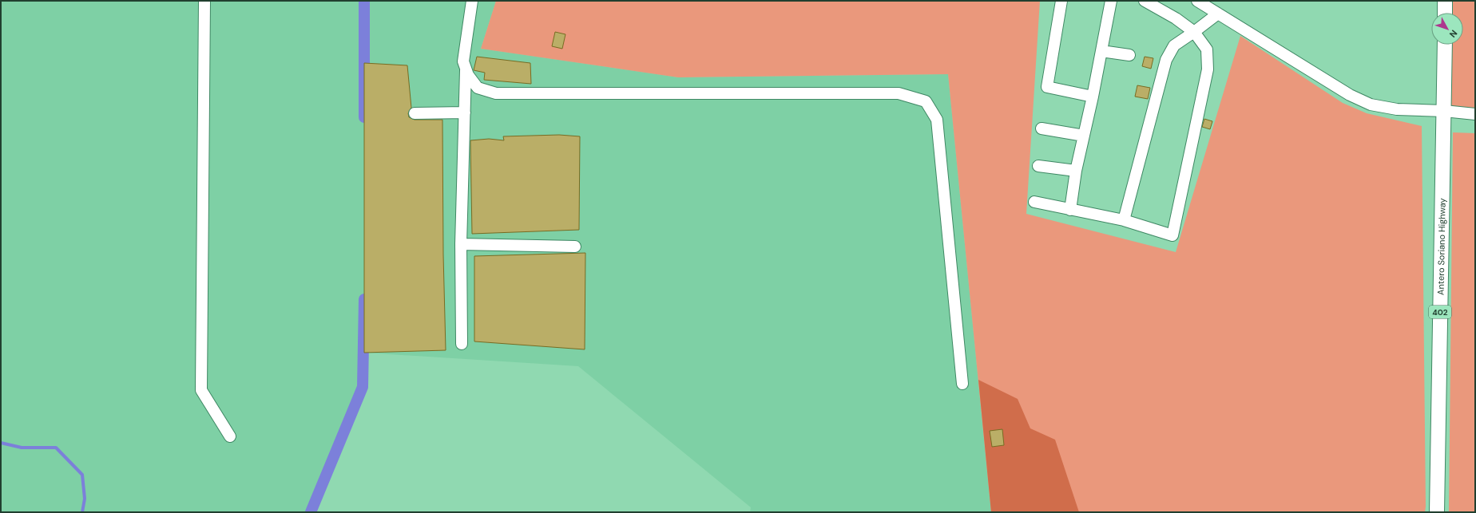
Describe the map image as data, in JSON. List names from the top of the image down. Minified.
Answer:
{"streets":{"main road":["Antero Soriano Highway","402"]},"north":"bottom right"}
